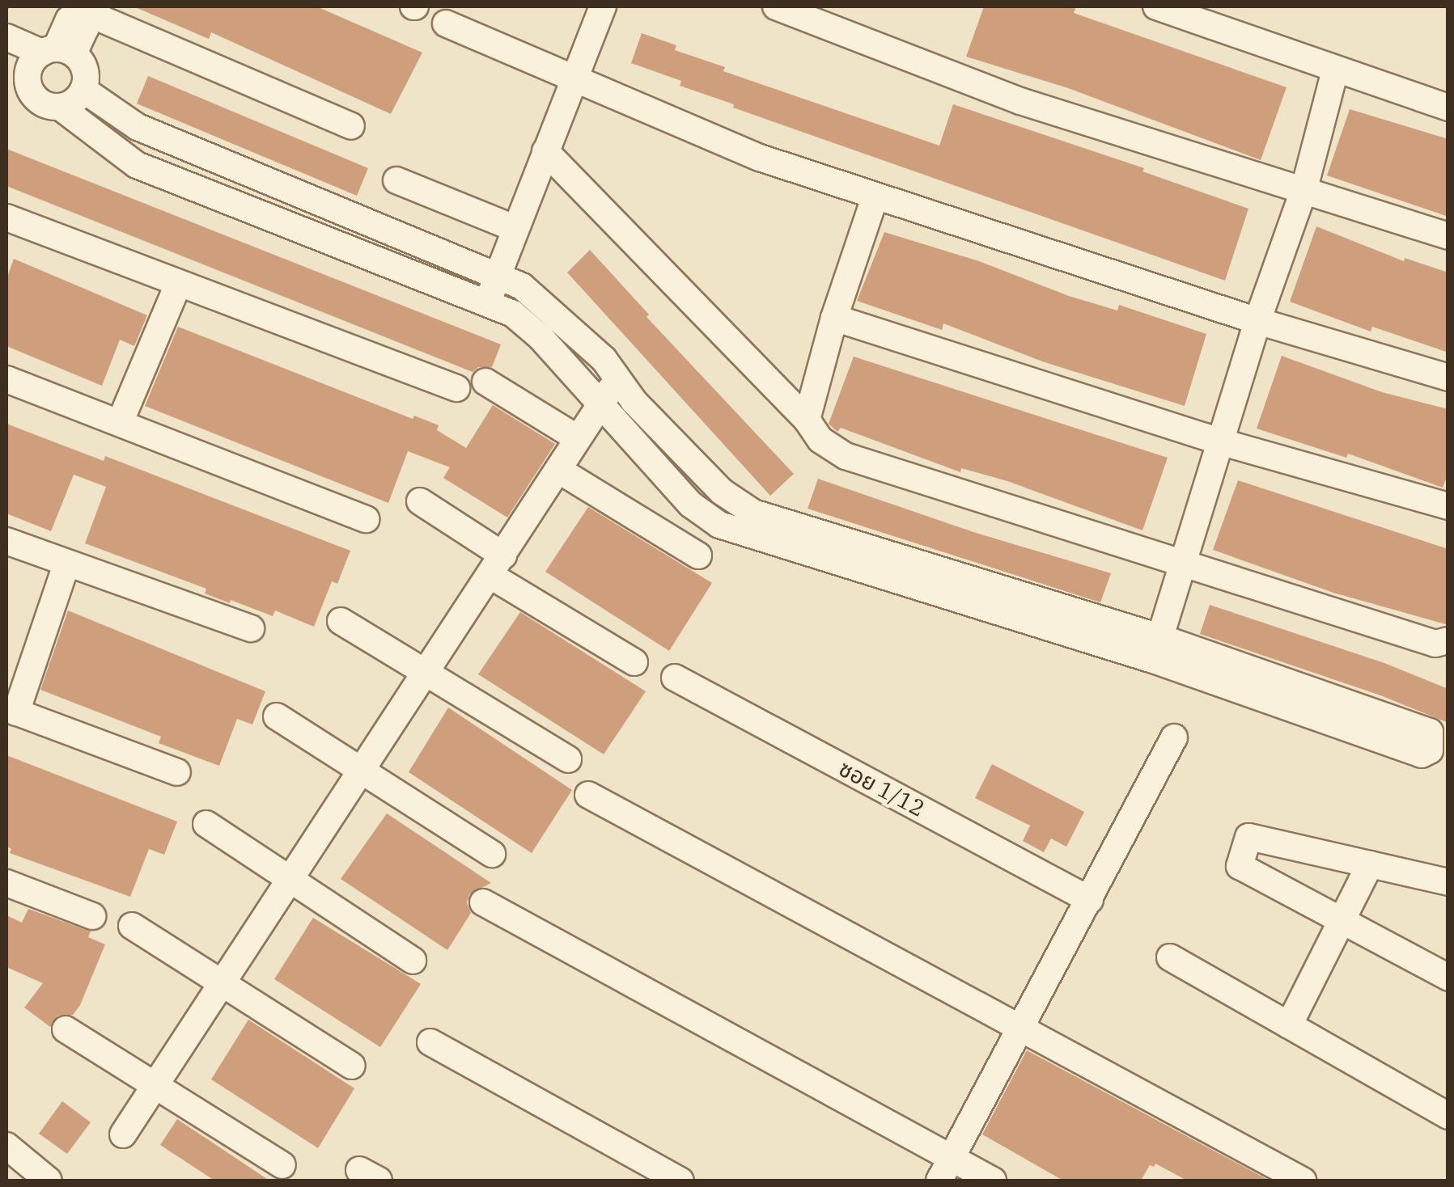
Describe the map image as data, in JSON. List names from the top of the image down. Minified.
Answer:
{"streets":{"street":["ซอย 1/12"]}}
